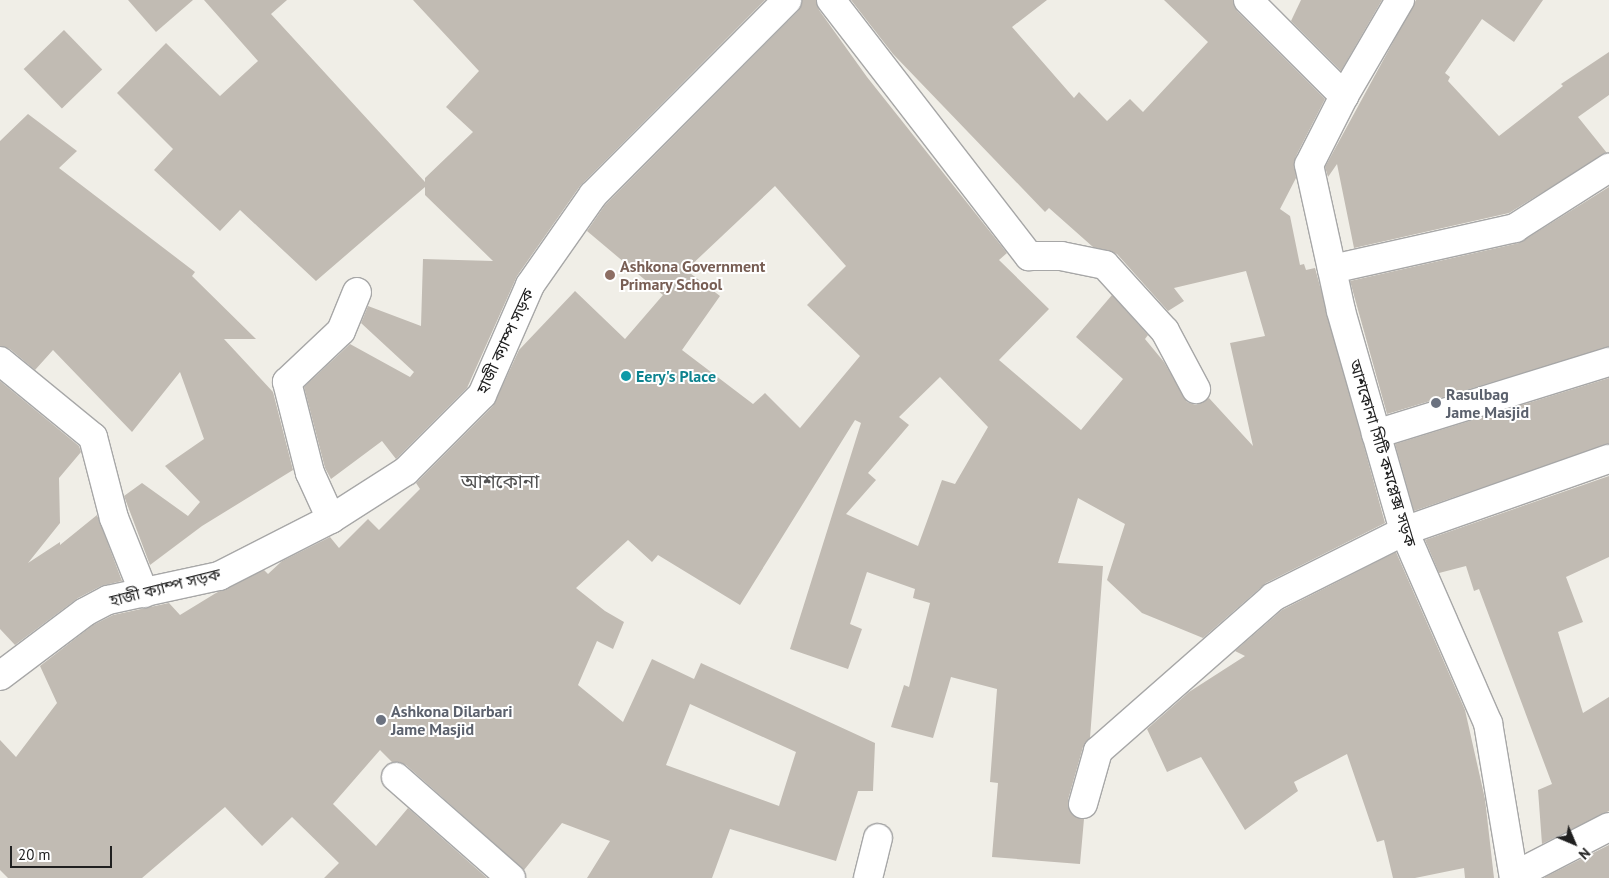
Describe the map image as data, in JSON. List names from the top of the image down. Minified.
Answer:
{"streets":{"street":["হাজী ক্যাম্প সড়ক","আশকোনা সিটি কমপ্লেক্স সড়ক"]},"districts":["আশকোনা"],"places":["Ashkona Government Primary School","Eery's Place","Rasulbag Jame Masjid","Ashkona Dilarbari Jame Masjid"],"scale_bar":"20 m","north":"bottom right"}
